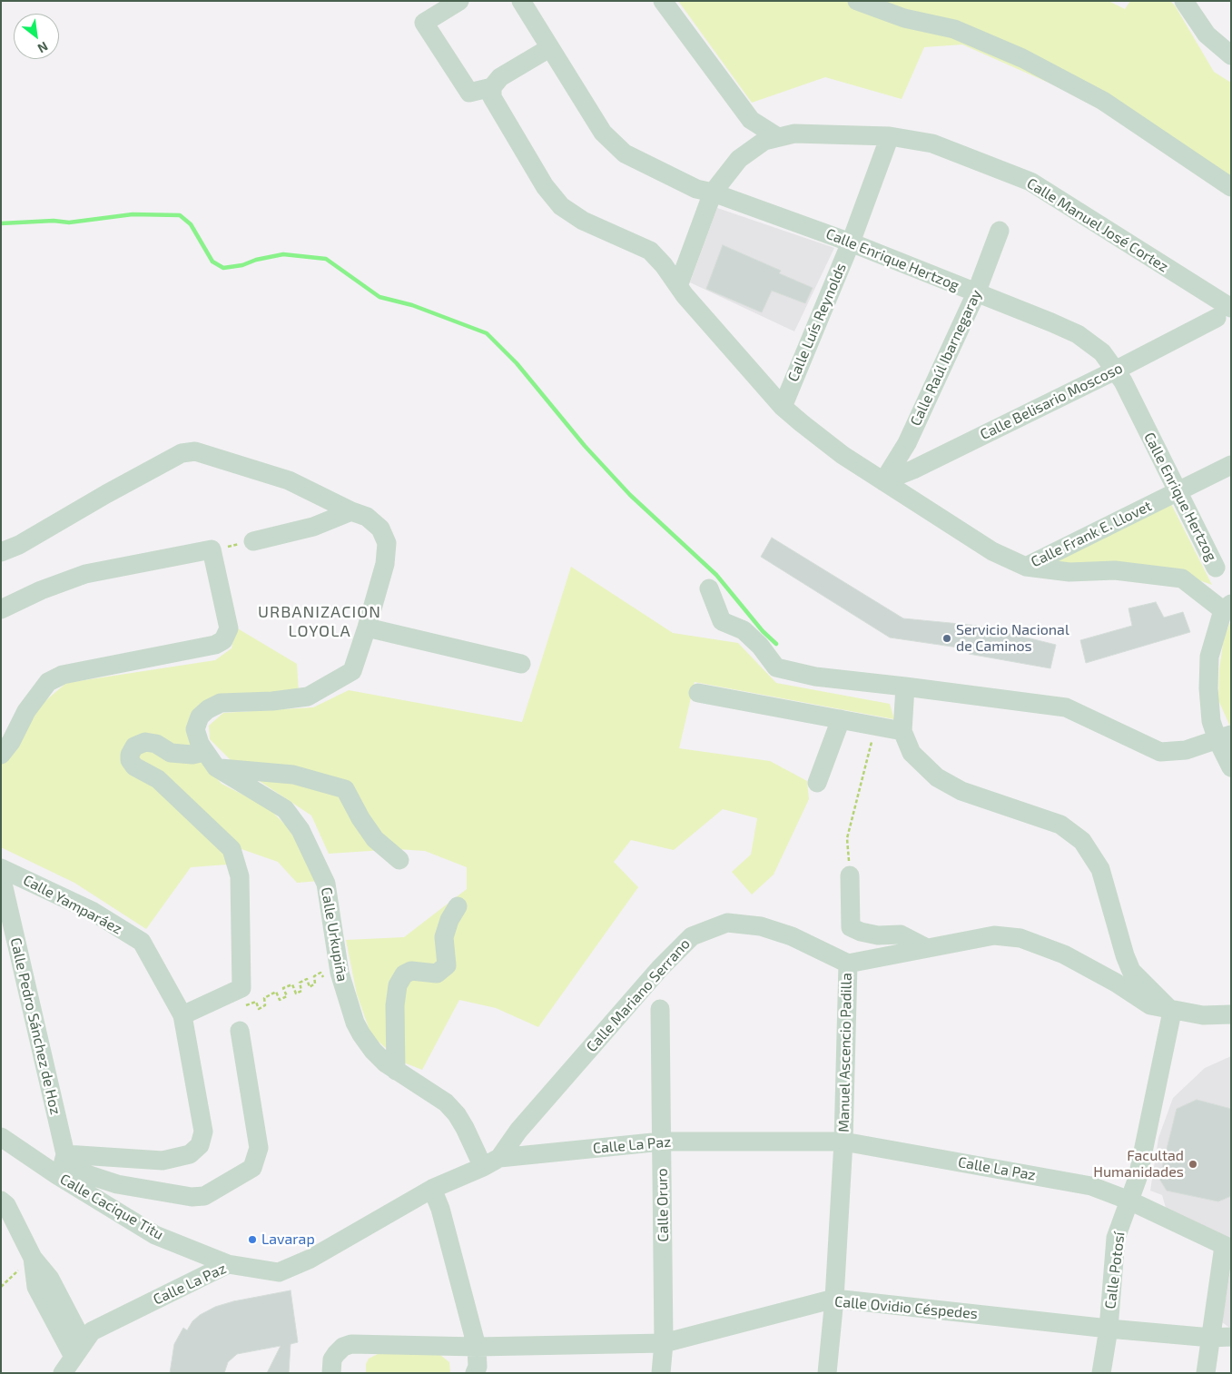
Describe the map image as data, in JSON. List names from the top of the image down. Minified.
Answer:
{"streets":{"street":["Calle Manuel José Cortez","Calle Enrique Hertzog","Calle Luís Reynolds","Calle Raúl Ibarnegaray","Calle Belisario Moscoso","Calle Frank E. Llovet","Calle Yamparáez","Calle Urkupiña","Calle Mariano Serrano","Calle Pedro Sánchez de Hoz","Manuel Ascencio Padilla","Calle La Paz","Calle Oruro","Calle Cacique Titu","Calle Potosí","Calle Ovidio Céspedes"]},"crossings":[["Calle Manuel José Cortez","Calle Enrique Hertzog"],["Calle Manuel José Cortez","Calle Luís Reynolds"],["Calle Manuel José Cortez","Calle Belisario Moscoso"],["Calle Enrique Hertzog","Calle Luís Reynolds"],["Calle Enrique Hertzog","Calle Raúl Ibarnegaray"],["Calle Enrique Hertzog","Calle Belisario Moscoso"],["Calle Enrique Hertzog","Calle Frank E. Llovet"],["Calle Raúl Ibarnegaray","Calle Belisario Moscoso"],["Calle Yamparáez","Calle Pedro Sánchez de Hoz"],["Calle Yamparáez","Calle Cacique Titu"],["Calle Urkupiña","Calle Mariano Serrano"],["Calle Urkupiña","Calle La Paz"],["Calle Mariano Serrano","Manuel Ascencio Padilla"],["Calle Mariano Serrano","Calle La Paz"],["Calle Pedro Sánchez de Hoz","Calle Cacique Titu"],["Manuel Ascencio Padilla","Calle La Paz"],["Manuel Ascencio Padilla","Calle Ovidio Céspedes"],["Calle La Paz","Calle Oruro"],["Calle La Paz","Calle Cacique Titu"],["Calle La Paz","Calle Potosí"],["Calle Oruro","Calle Ovidio Céspedes"],["Calle Potosí","Calle Ovidio Céspedes"]],"districts":["URBANIZACION LOYOLA"],"places":["Servicio Nacional de Caminos","Facultad Humanidades","Lavarap"],"north":"bottom right"}
